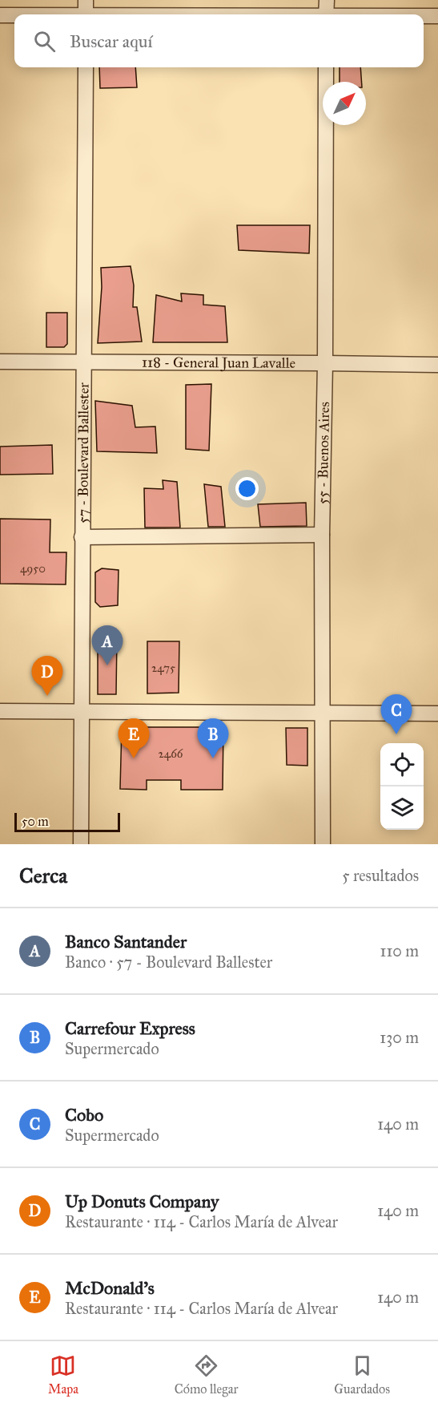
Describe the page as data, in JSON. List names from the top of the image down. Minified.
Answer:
{"streets":{"street":["118 - General Juan Lavalle","57 - Boulevard Ballester","55 - Buenos Aires"]},"crossings":[["118 - General Juan Lavalle","57 - Boulevard Ballester"],["118 - General Juan Lavalle","55 - Buenos Aires"]],"house_numbers":["4950","2475","2466"],"scale_bar":"50 m","north":"top right","page":{"search":"Buscar aquí","pins":["A","D","C","B","E"],"scale":"50 m","heading":["Cerca","5 resultados"],"list":[{"mark":"A","name":"Banco Santander","note":"Banco · 57 - Boulevard Ballester","value":"110 m"},{"mark":"B","name":"Carrefour Express","note":"Supermercado","value":"130 m"},{"mark":"C","name":"Cobo","note":"Supermercado","value":"140 m"},{"mark":"D","name":"Up Donuts Company","note":"Restaurante · 114 - Carlos María de Alvear","value":"140 m"},{"mark":"E","name":"McDonald's","note":"Restaurante · 114 - Carlos María de Alvear","value":"140 m"}],"nav":["Mapa","Cómo llegar","Guardados"]}}
